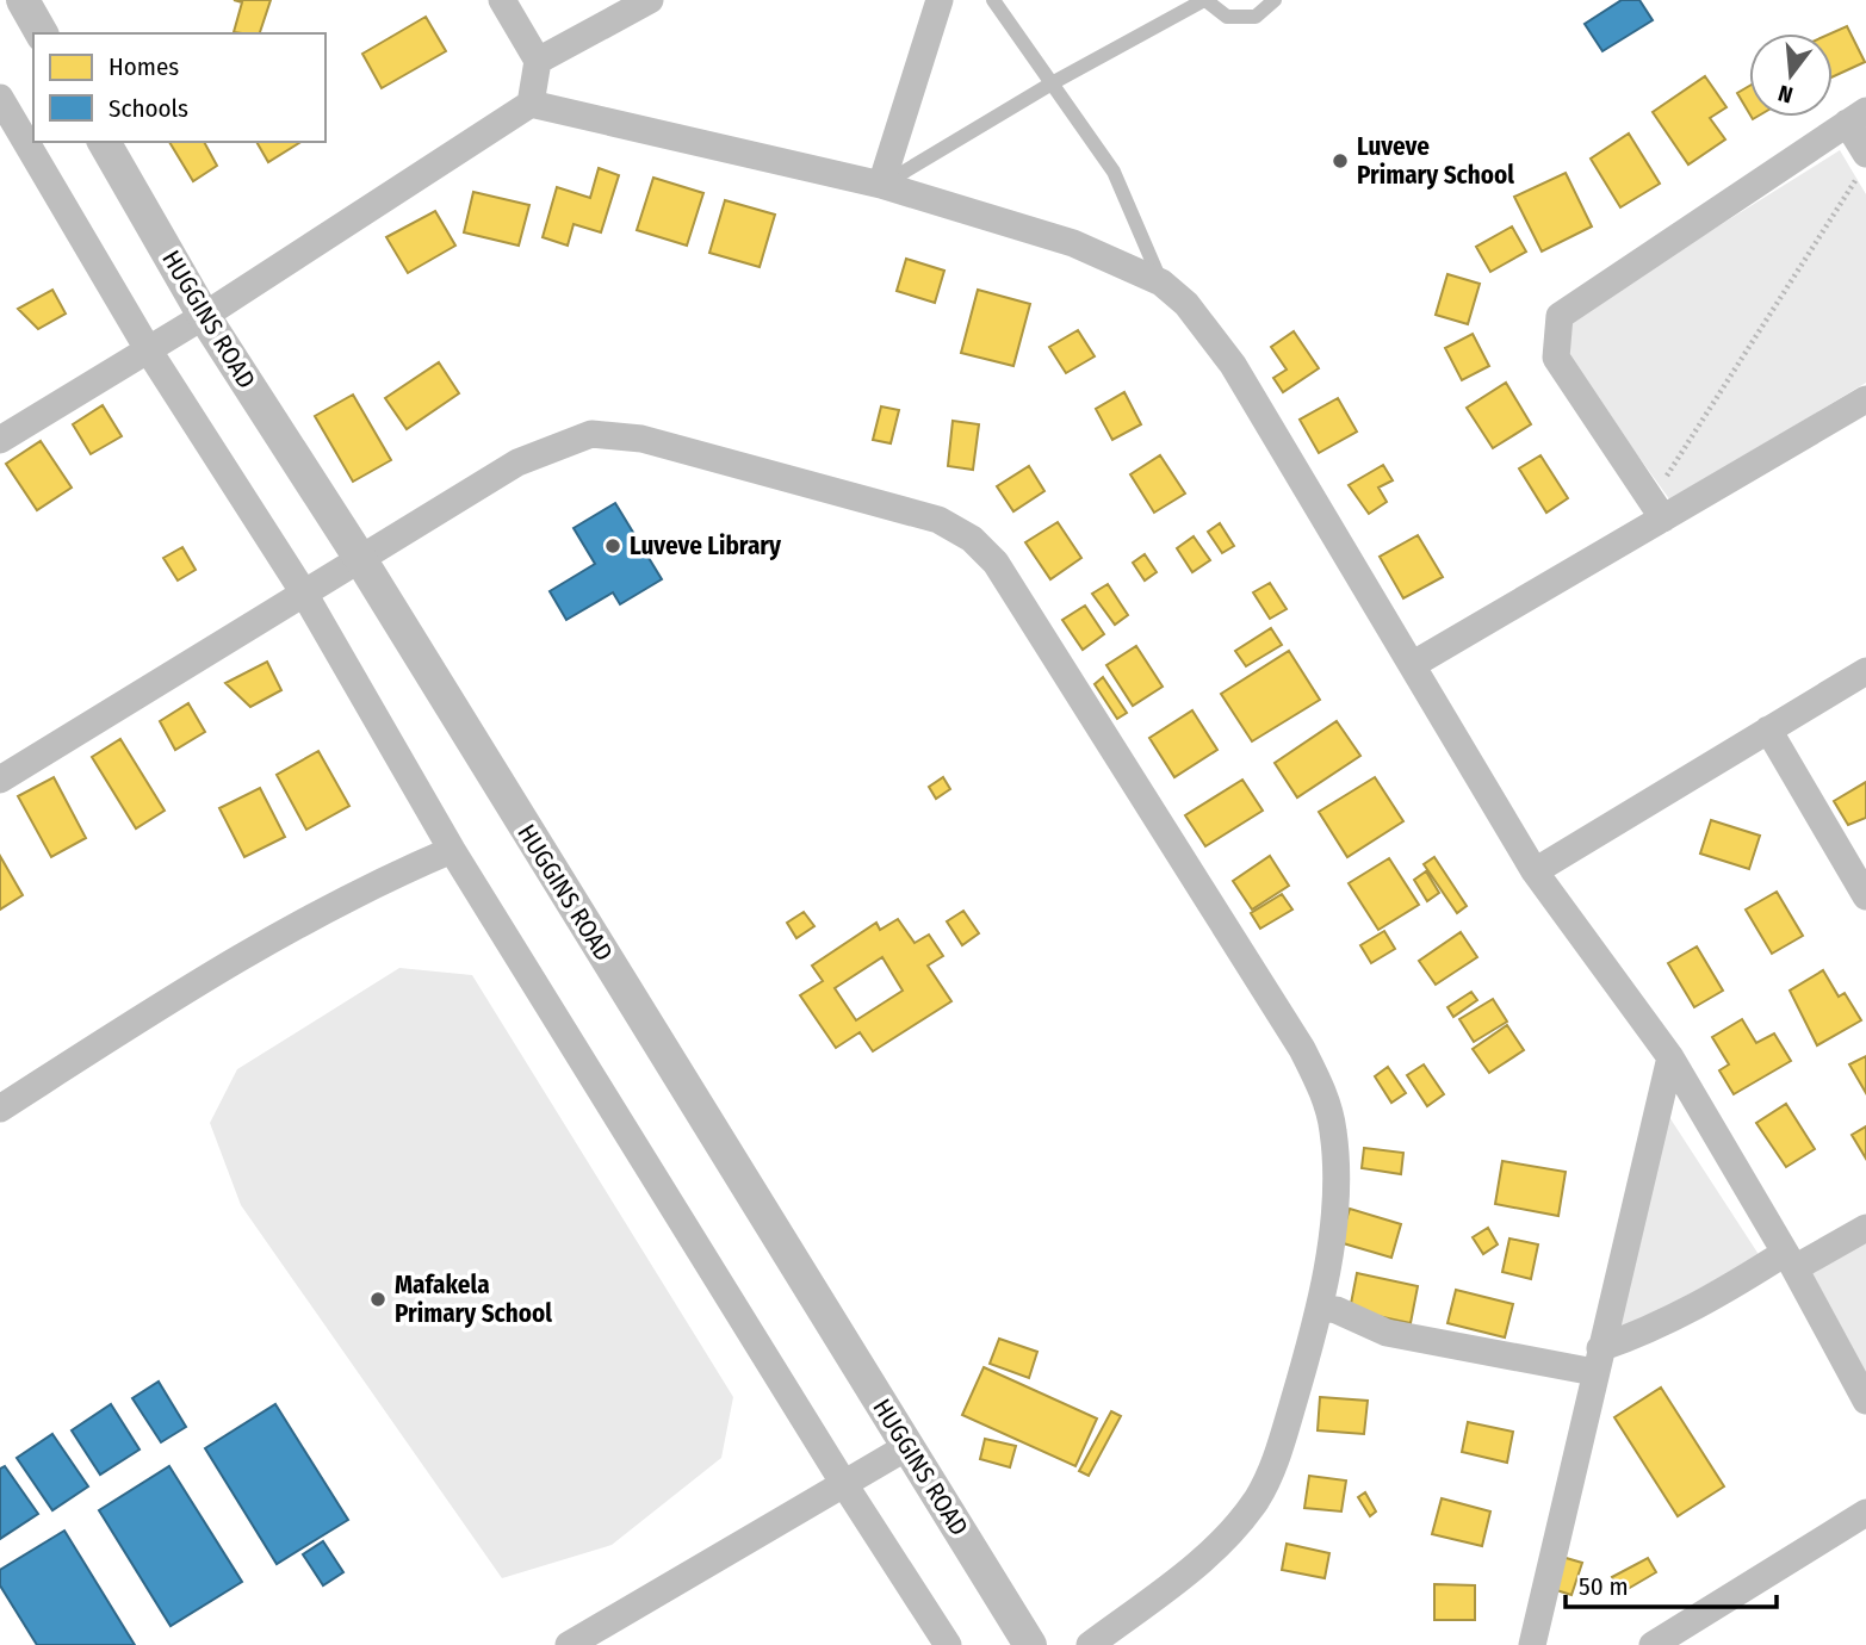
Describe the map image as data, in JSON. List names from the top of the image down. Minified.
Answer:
{"streets":{"street":["HUGGINS ROAD"]},"places":["Luveve Primary School","Luveve Library","Mafakela Primary School"],"legend":["Homes","Schools"],"scale_bar":"50 m","north":"bottom"}
